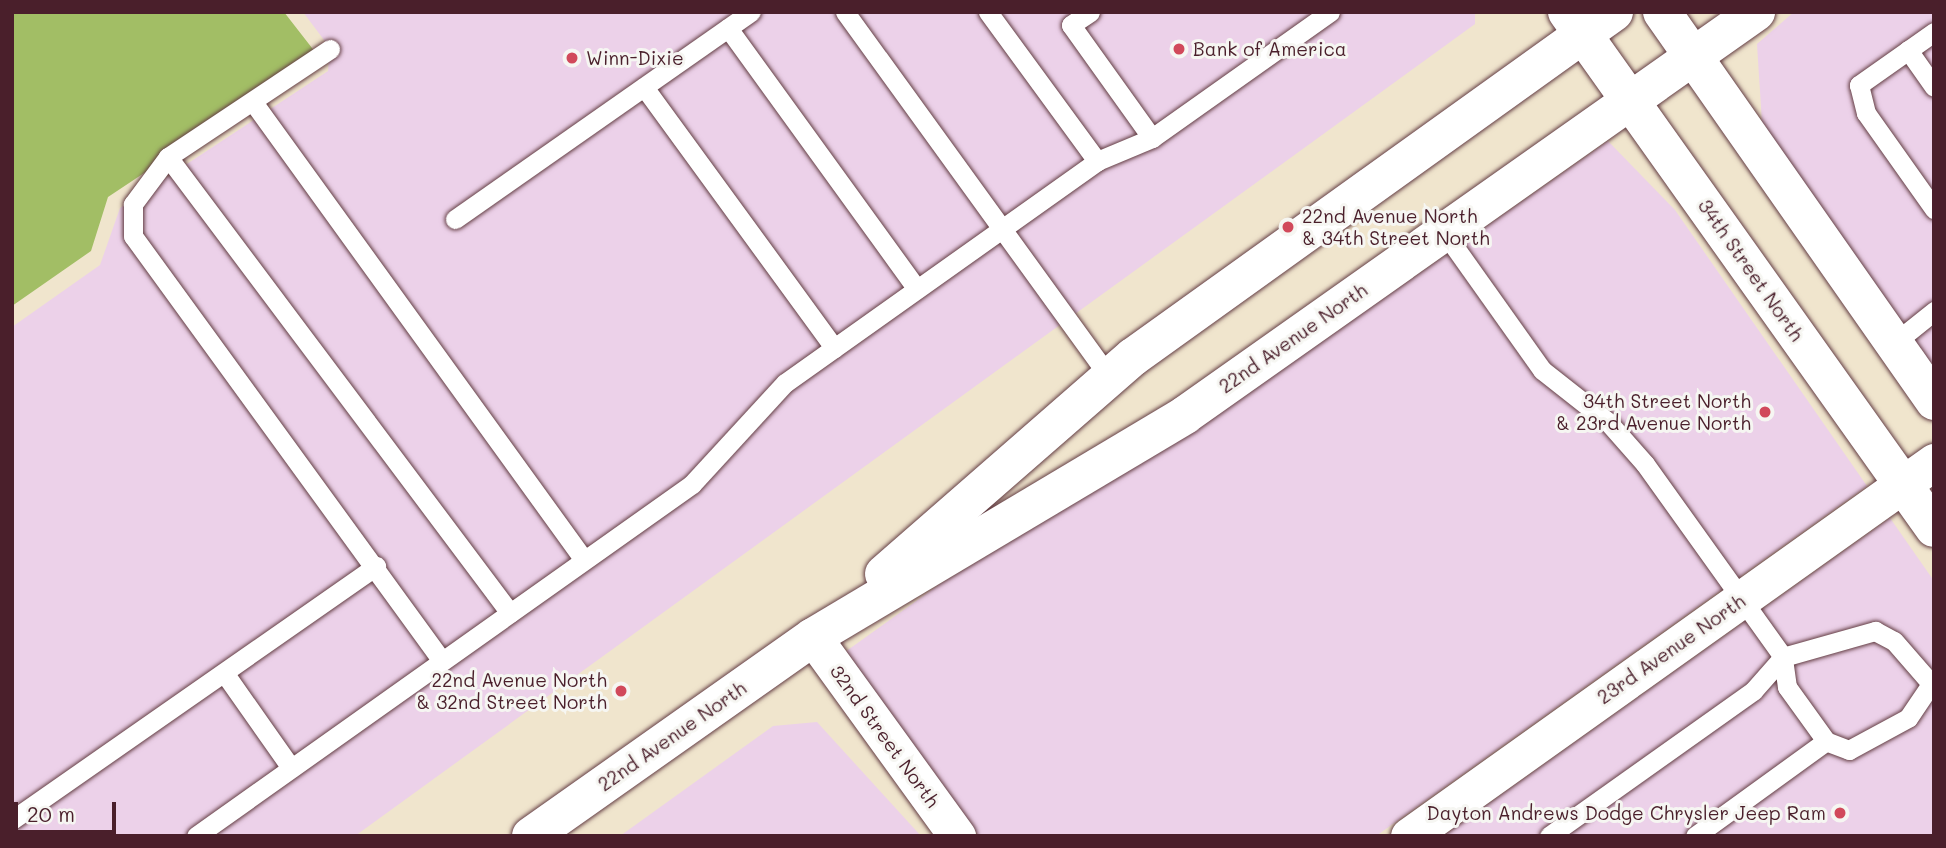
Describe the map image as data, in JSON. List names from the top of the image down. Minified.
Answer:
{"streets":{"main road":["34th Street North","22nd Avenue North"],"street":["23rd Avenue North","32nd Street North"]},"crossings":[["34th Street North","22nd Avenue North"],["34th Street North","23rd Avenue North"],["22nd Avenue North","32nd Street North"]],"places":["Bank of America","Winn-Dixie","22nd Avenue North & 34th Street North","34th Street North & 23rd Avenue North","22nd Avenue North & 32nd Street North","Dayton Andrews Dodge Chrysler Jeep Ram"],"scale_bar":"20 m"}
